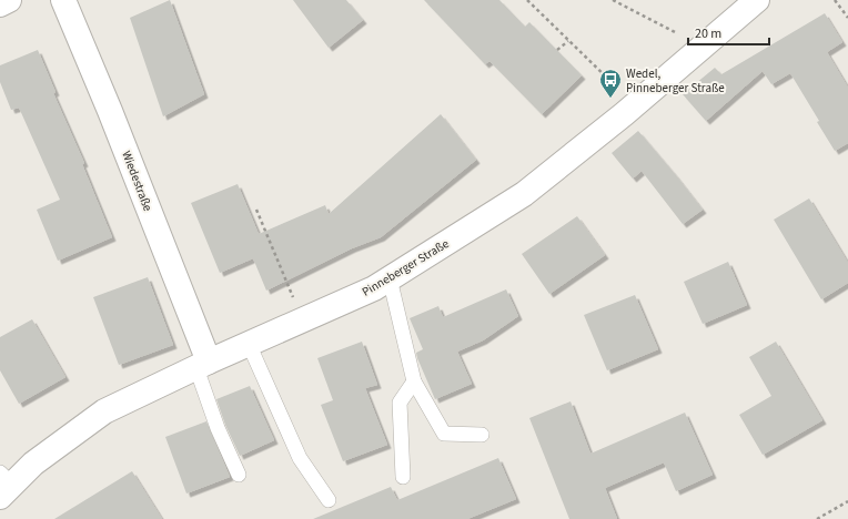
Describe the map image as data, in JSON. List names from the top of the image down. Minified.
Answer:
{"streets":{"main road":["Wiedestraße","Pinneberger Straße"]},"crossings":[["Wiedestraße","Pinneberger Straße"]],"places":{"bus stop":["Wedel, Pinneberger Straße"]},"scale_bar":"20 m"}
